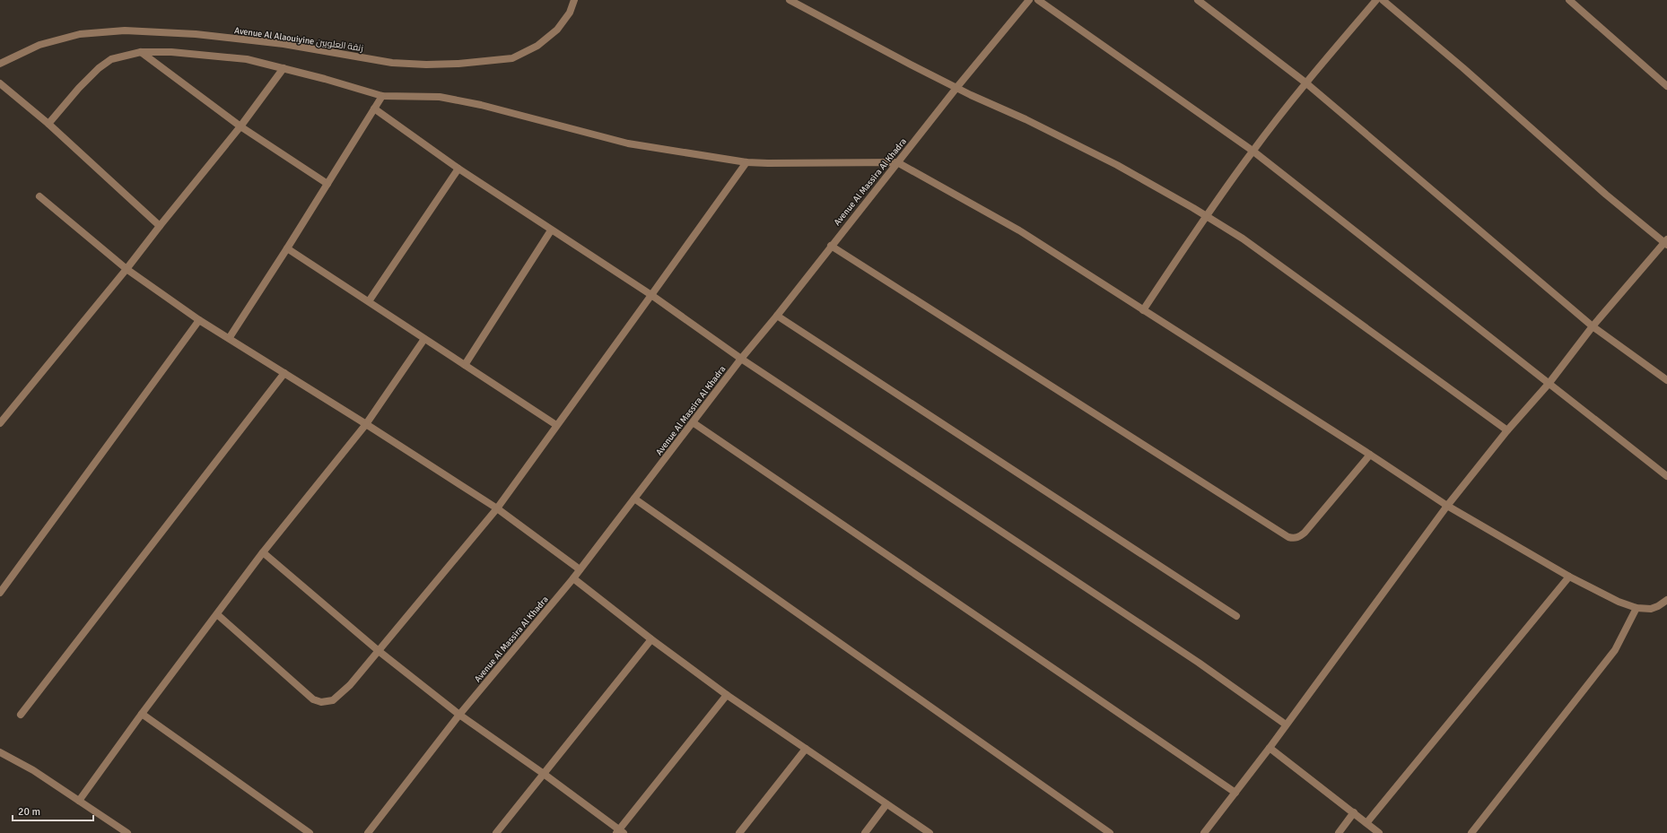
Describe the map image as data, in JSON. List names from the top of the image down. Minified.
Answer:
{"streets":{"street":["Avenue Al Alaouiyine زنقة العلويين","Avenue Al Massira Al Khadra"]},"scale_bar":"20 m"}
